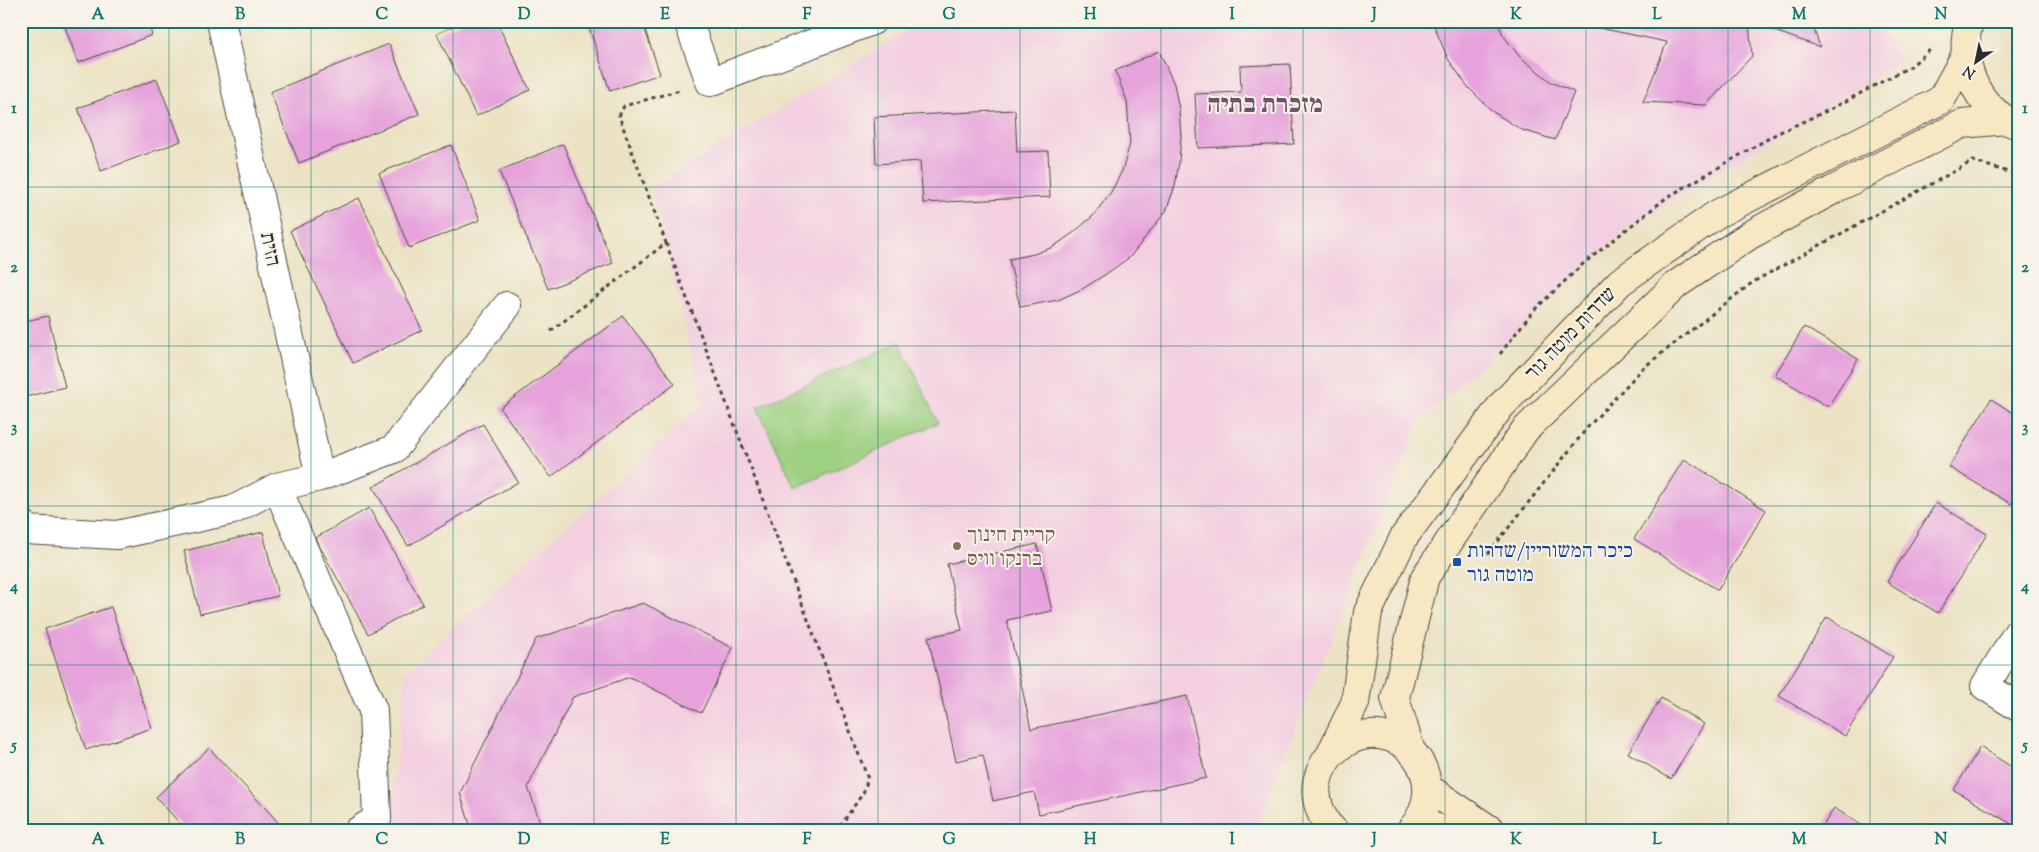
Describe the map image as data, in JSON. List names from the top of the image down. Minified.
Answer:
{"streets":{"street":["הזית","שדרות מוטה גור"]},"districts":["מזכרת בתיה"],"places":{"other":["קריית חינוך ברנקו וויס"],"transit":["כיכר המשוריין/שדרות מוטה גור"]},"north":"bottom left","grid":{"columns":["A","B","C","D","E","F","G","H","I","J","K","L","M","N"],"rows":["1","2","3","4","5"]}}
